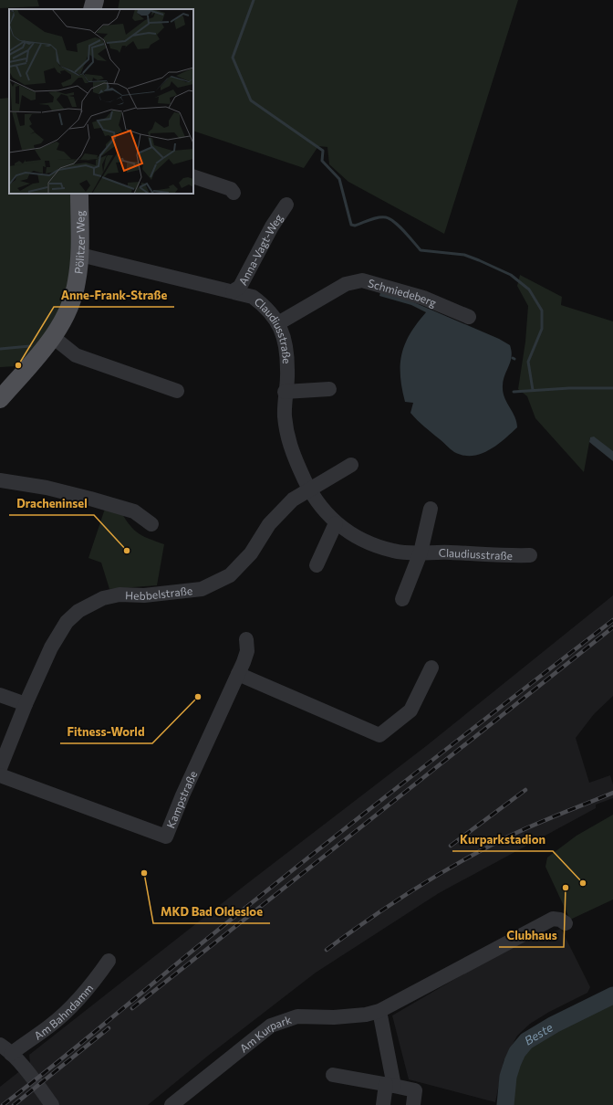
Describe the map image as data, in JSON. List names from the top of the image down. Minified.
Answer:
{"streets":{"main road":["Pölitzer Weg"],"street":["Anna-Vagt-Weg","Schmiedeberg","Claudiusstraße","Hebbelstraße","Kampstraße","Am Bahndamm","Am Kurpark"]},"crossings":[["Pölitzer Weg","Claudiusstraße"],["Anna-Vagt-Weg","Claudiusstraße"],["Schmiedeberg","Claudiusstraße"],["Claudiusstraße","Hebbelstraße"]],"water":["Beste"],"places":["Anne-Frank-Straße","Dracheninsel","Fitness-World","MKD Bad Oldesloe","Kurparkstadion","Clubhaus"]}
